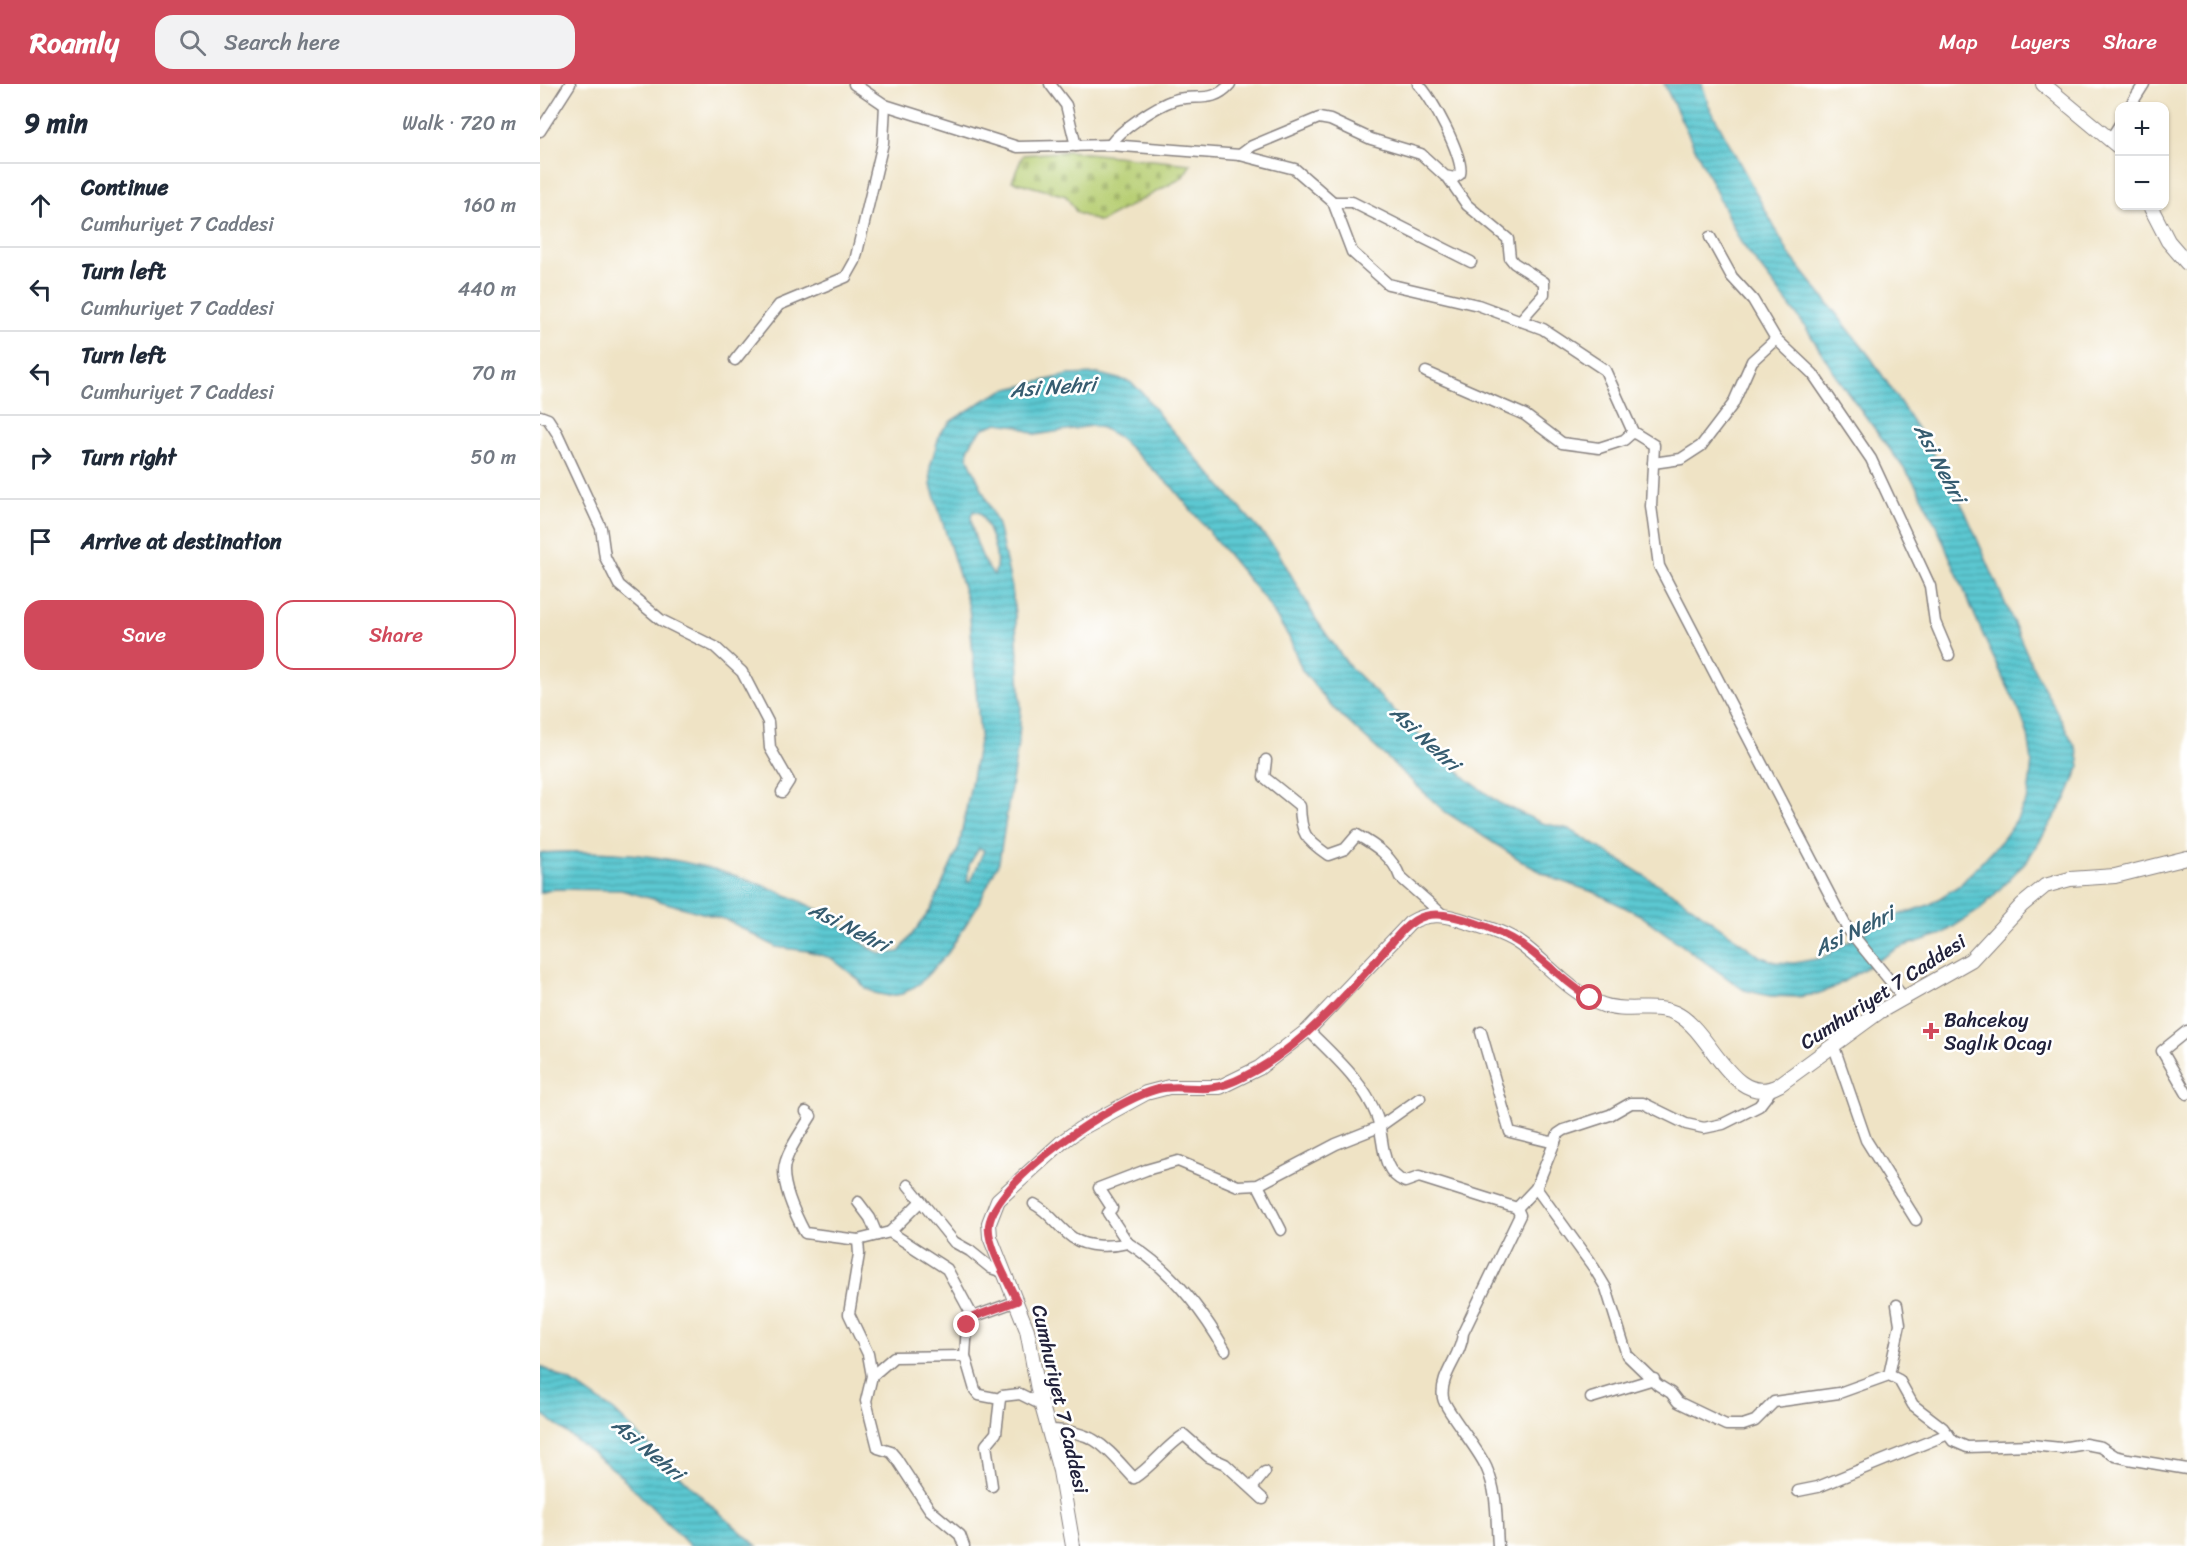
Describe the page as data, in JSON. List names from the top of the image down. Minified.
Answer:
{"streets":{"main road":["Cumhuriyet 7 Caddesi"]},"water":["Asi Nehri"],"places":{"health":["Bahcekoy Saglık Ocagı"]},"page":{"header":"Roamly","search":"Search here","nav":["Map","Layers","Share"],"heading":["9 min","Walk · 720 m"],"map_buttons":["+","−"],"list":[["Continue","Cumhuriyet 7 Caddesi","160 m"],["Turn left","Cumhuriyet 7 Caddesi","440 m"],["Turn left","Cumhuriyet 7 Caddesi","70 m"],["Turn right","50 m"],"Arrive at destination"],"buttons":["Save","Share"]}}
